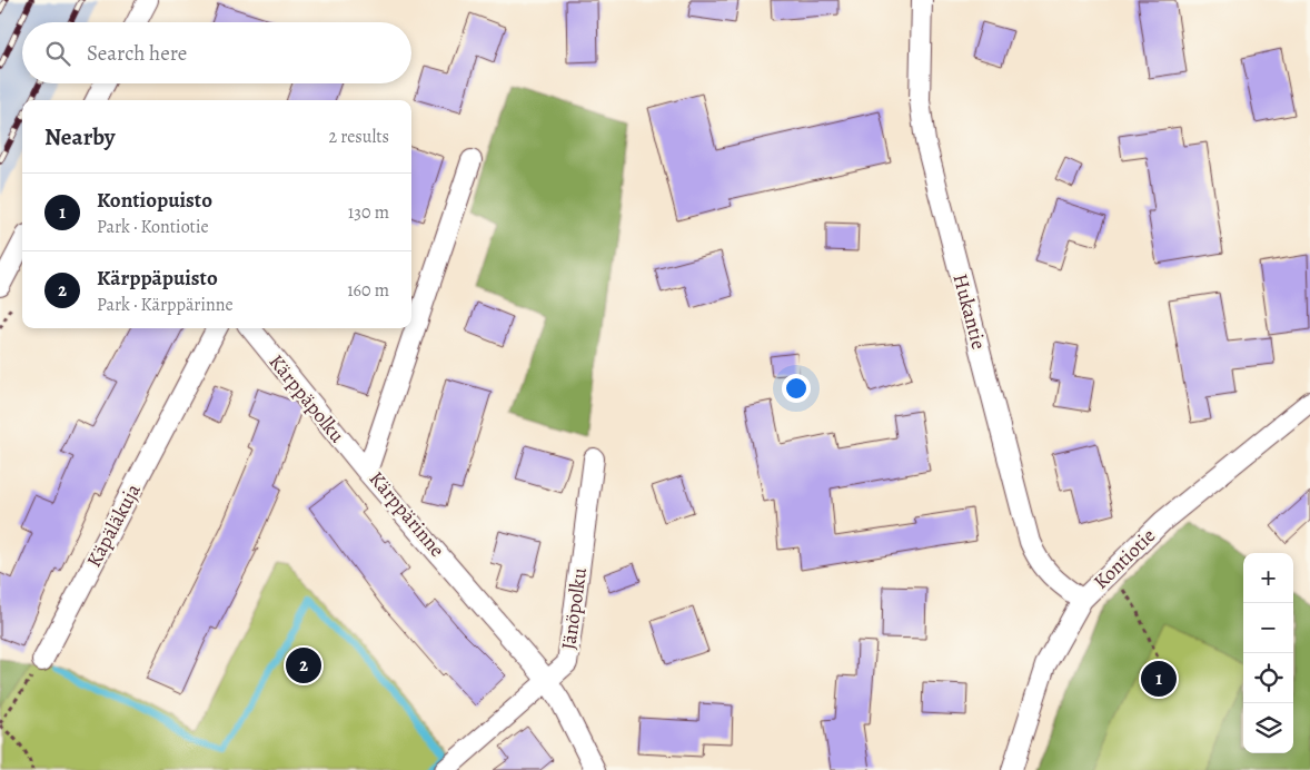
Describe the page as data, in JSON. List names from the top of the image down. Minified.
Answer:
{"streets":{"street":["Hukantie","Kärppäpolku","Kärppärinne","Käpäläkuja","Kontiotie","Jänöpolku"]},"crossings":[["Hukantie","Kontiotie"],["Kärppäpolku","Kärppärinne"],["Kärppärinne","Jänöpolku"]],"page":{"search":"Search here","heading":["Nearby","2 results"],"list":[{"mark":"1","name":"Kontiopuisto","note":"Park · Kontiotie","value":"130 m"},{"mark":"2","name":"Kärppäpuisto","note":"Park · Kärppärinne","value":"160 m"}],"map_buttons":["+","−"],"pins":["2","1"]}}
